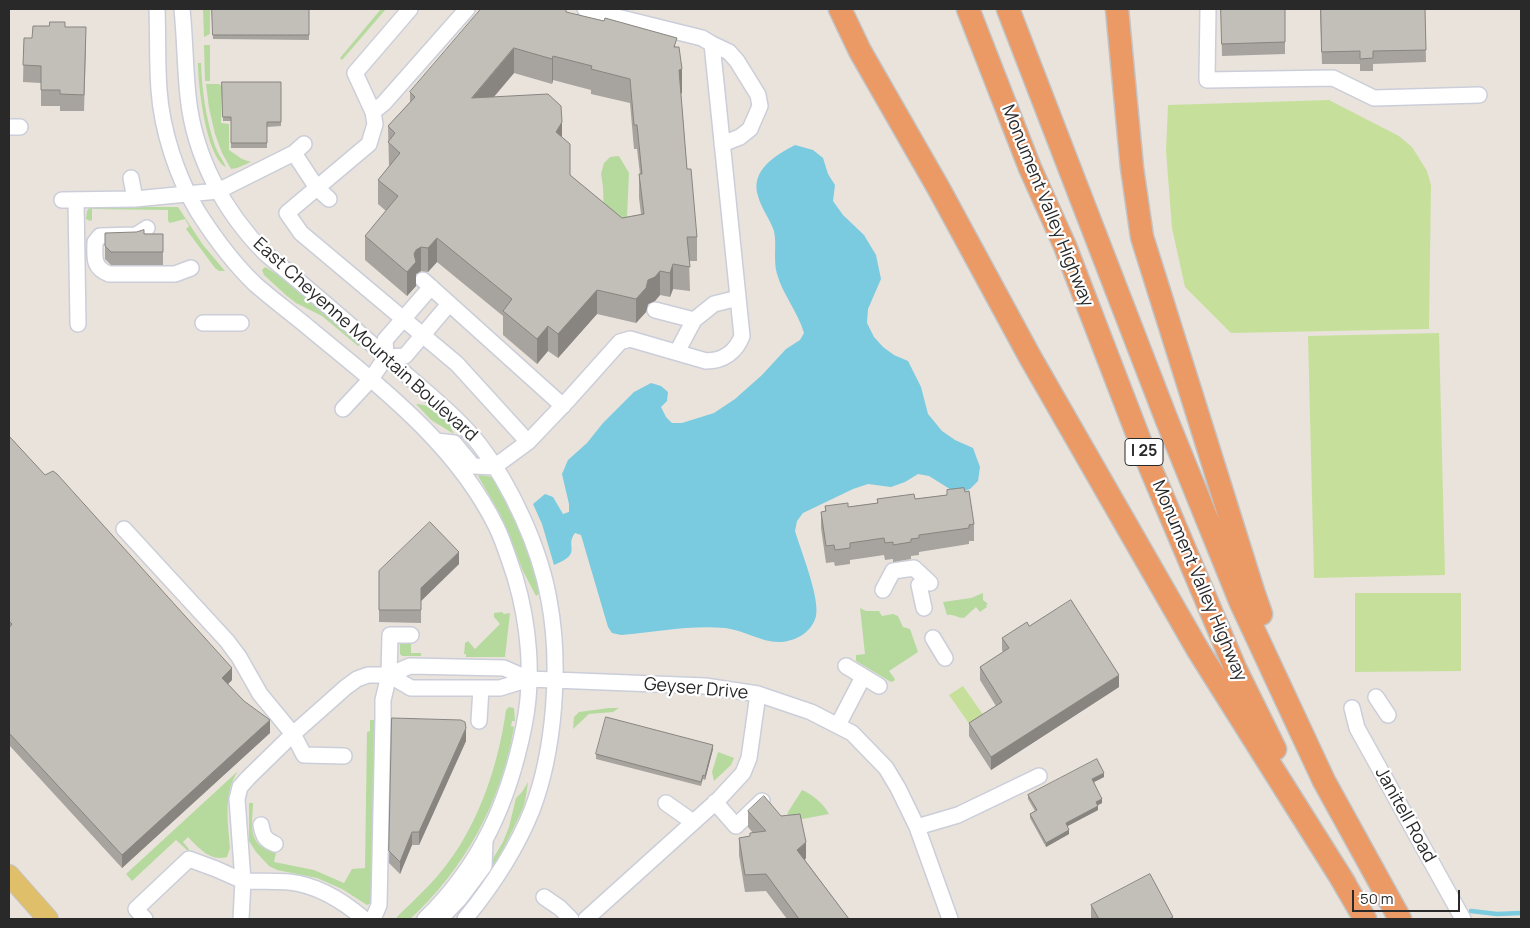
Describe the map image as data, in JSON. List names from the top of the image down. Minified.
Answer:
{"streets":{"highway":["Monument Valley Highway","I 25"],"street":["East Cheyenne Mountain Boulevard","Geyser Drive","Janitell Road"]},"crossings":[["East Cheyenne Mountain Boulevard","Geyser Drive"]],"scale_bar":"50 m"}
